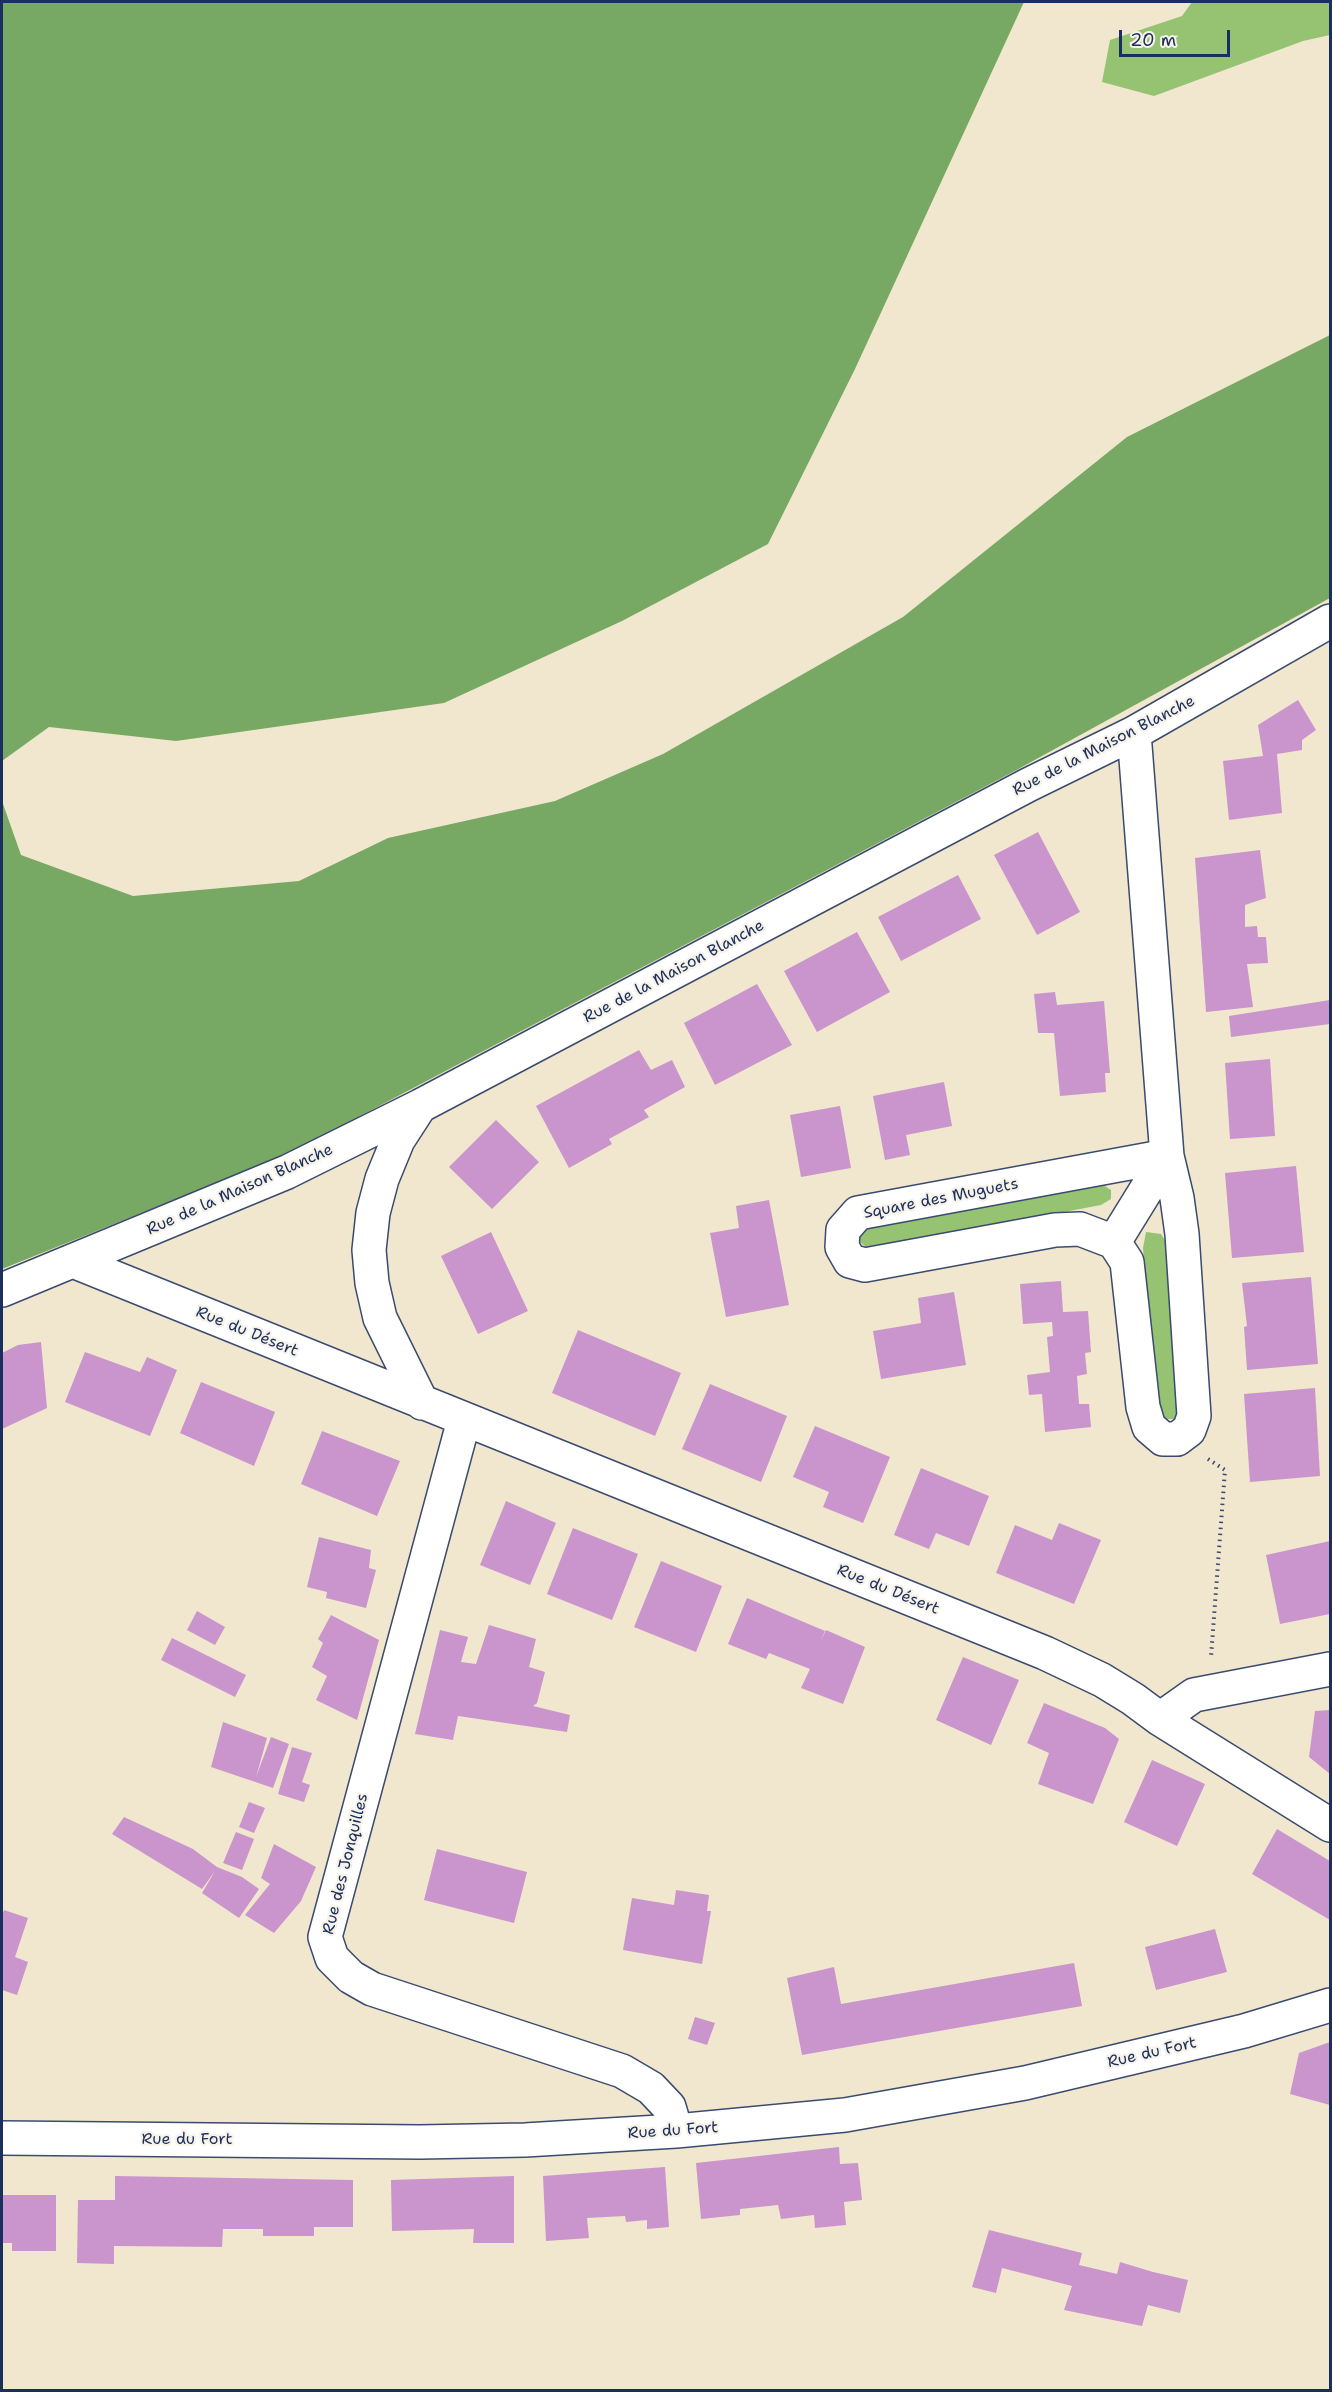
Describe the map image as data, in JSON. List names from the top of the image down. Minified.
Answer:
{"streets":{"street":["Rue de la Maison Blanche","Square des Muguets","Rue du Désert","Rue des Jonquilles","Rue du Fort"]},"crossings":[["Rue de la Maison Blanche","Rue du Désert"],["Rue du Désert","Rue des Jonquilles"],["Rue des Jonquilles","Rue du Fort"]],"scale_bar":"20 m"}
